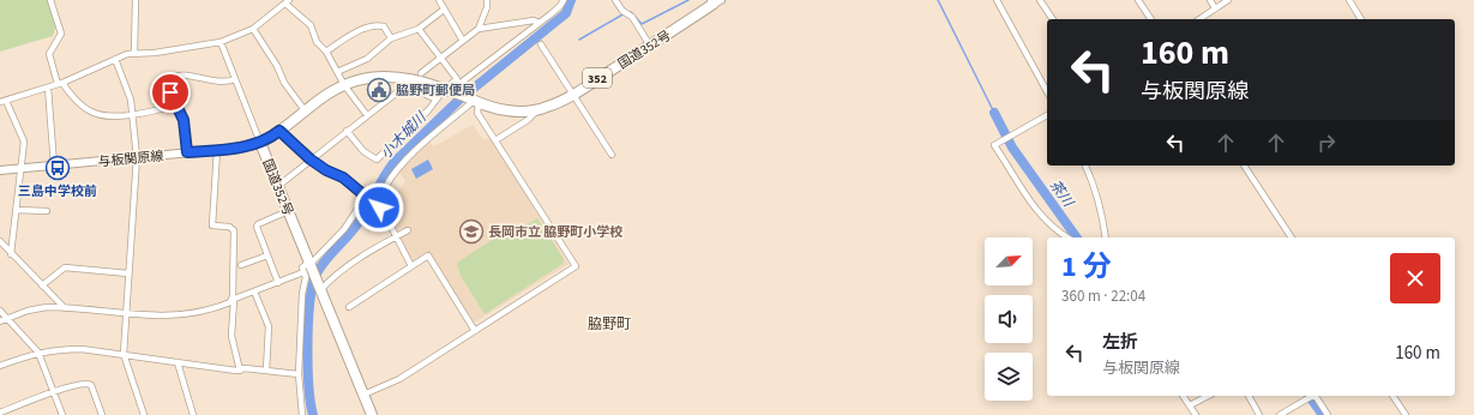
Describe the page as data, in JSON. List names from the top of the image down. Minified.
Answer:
{"streets":{"highway":["国道352号","352"],"main road":["与板関原線"]},"crossings":[["国道352号","与板関原線"]],"districts":["脇野町"],"water":["小木城川","茶川"],"places":{"public building":["脇野町郵便局"],"bus stop":["三島中学校前"],"school or university":["長岡市立 脇野町小学校"]},"north":"top right","page":{"turn":["160 m","与板関原線"],"heading":["1 分","360 m · 22:04"],"list":[{"name":"左折","note":"与板関原線","value":"160 m"}]}}
